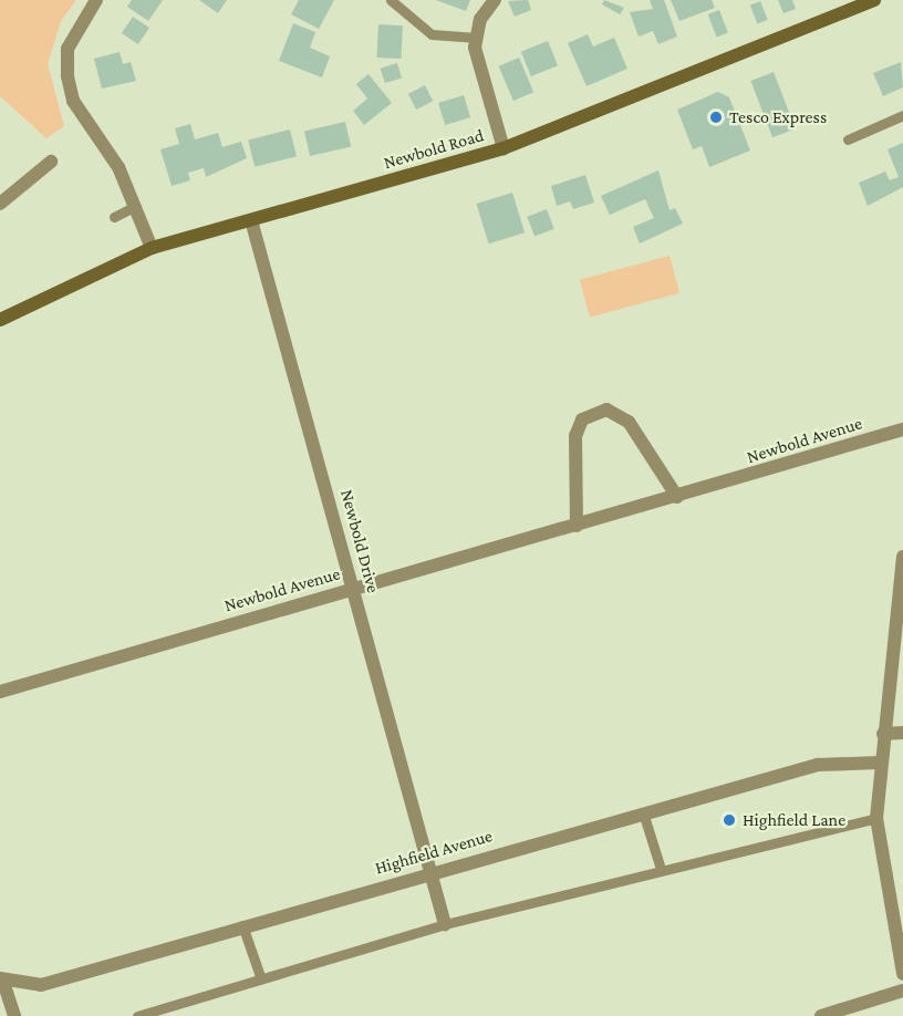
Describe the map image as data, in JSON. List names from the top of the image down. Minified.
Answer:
{"streets":{"main road":["Newbold Road"],"street":["Newbold Avenue","Newbold Drive","Highfield Avenue"]},"crossings":[["Newbold Road","Newbold Drive"],["Newbold Avenue","Newbold Drive"],["Newbold Drive","Highfield Avenue"]],"places":["Tesco Express","Highfield Lane"]}
